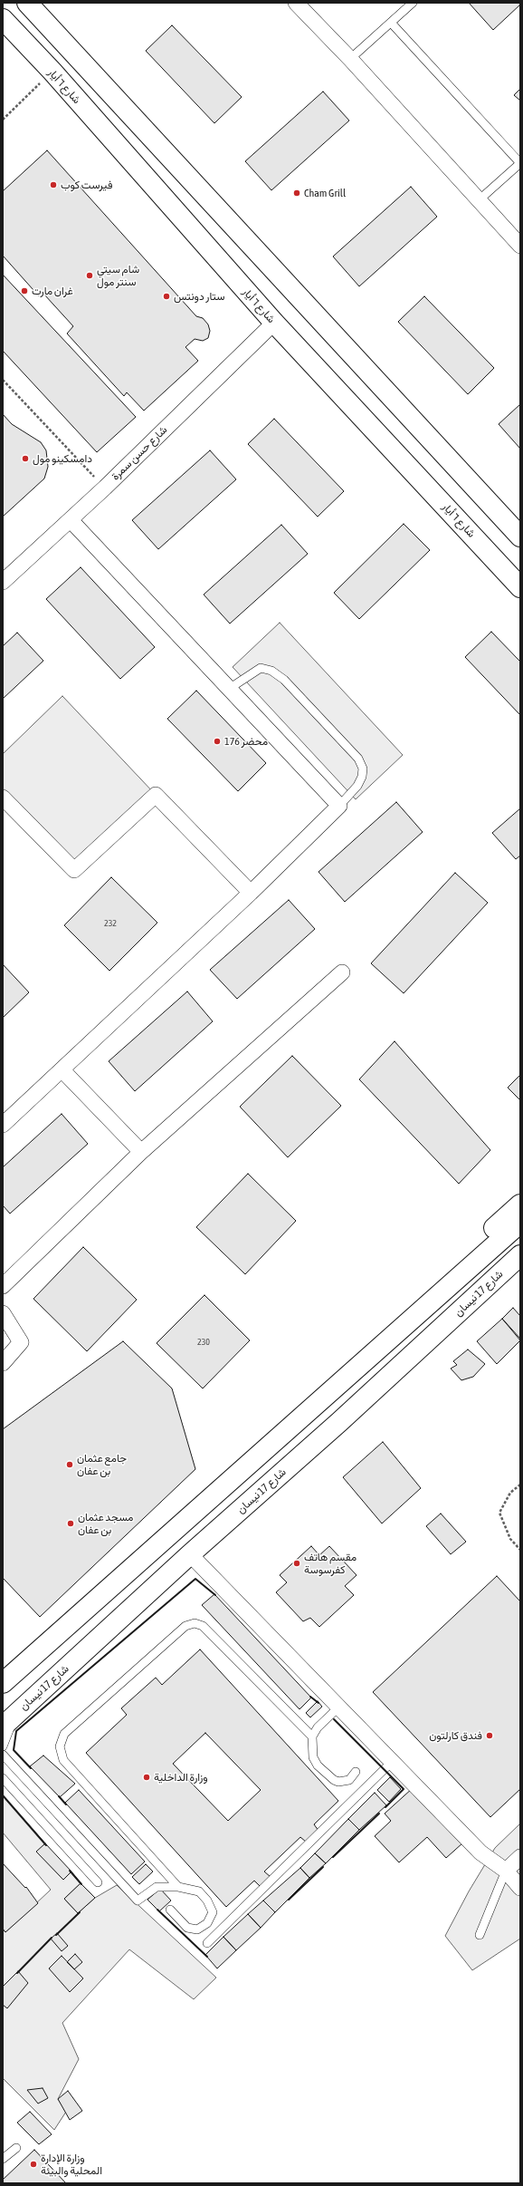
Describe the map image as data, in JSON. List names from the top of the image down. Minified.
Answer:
{"streets":{"main road":["شارع ٦ أيار","شارع 17 نيسان"],"street":["شارع حسن سمرة"]},"crossings":[["شارع ٦ أيار","شارع حسن سمرة"]],"places":["فيرست كوب","Cham Grill","شام سيتي سنتر مول","غران مارت","ستار دونتس","دامسكينو مول","محضر 176","جامع عثمان بن عفان","مسجد عثمان بن عفان","مقسم هاتف كفرسوسة","فندق كارلتون","وزارة الداخلية","وزارة الإدارة المحلية والبيئة"],"house_numbers":["232","230"]}
